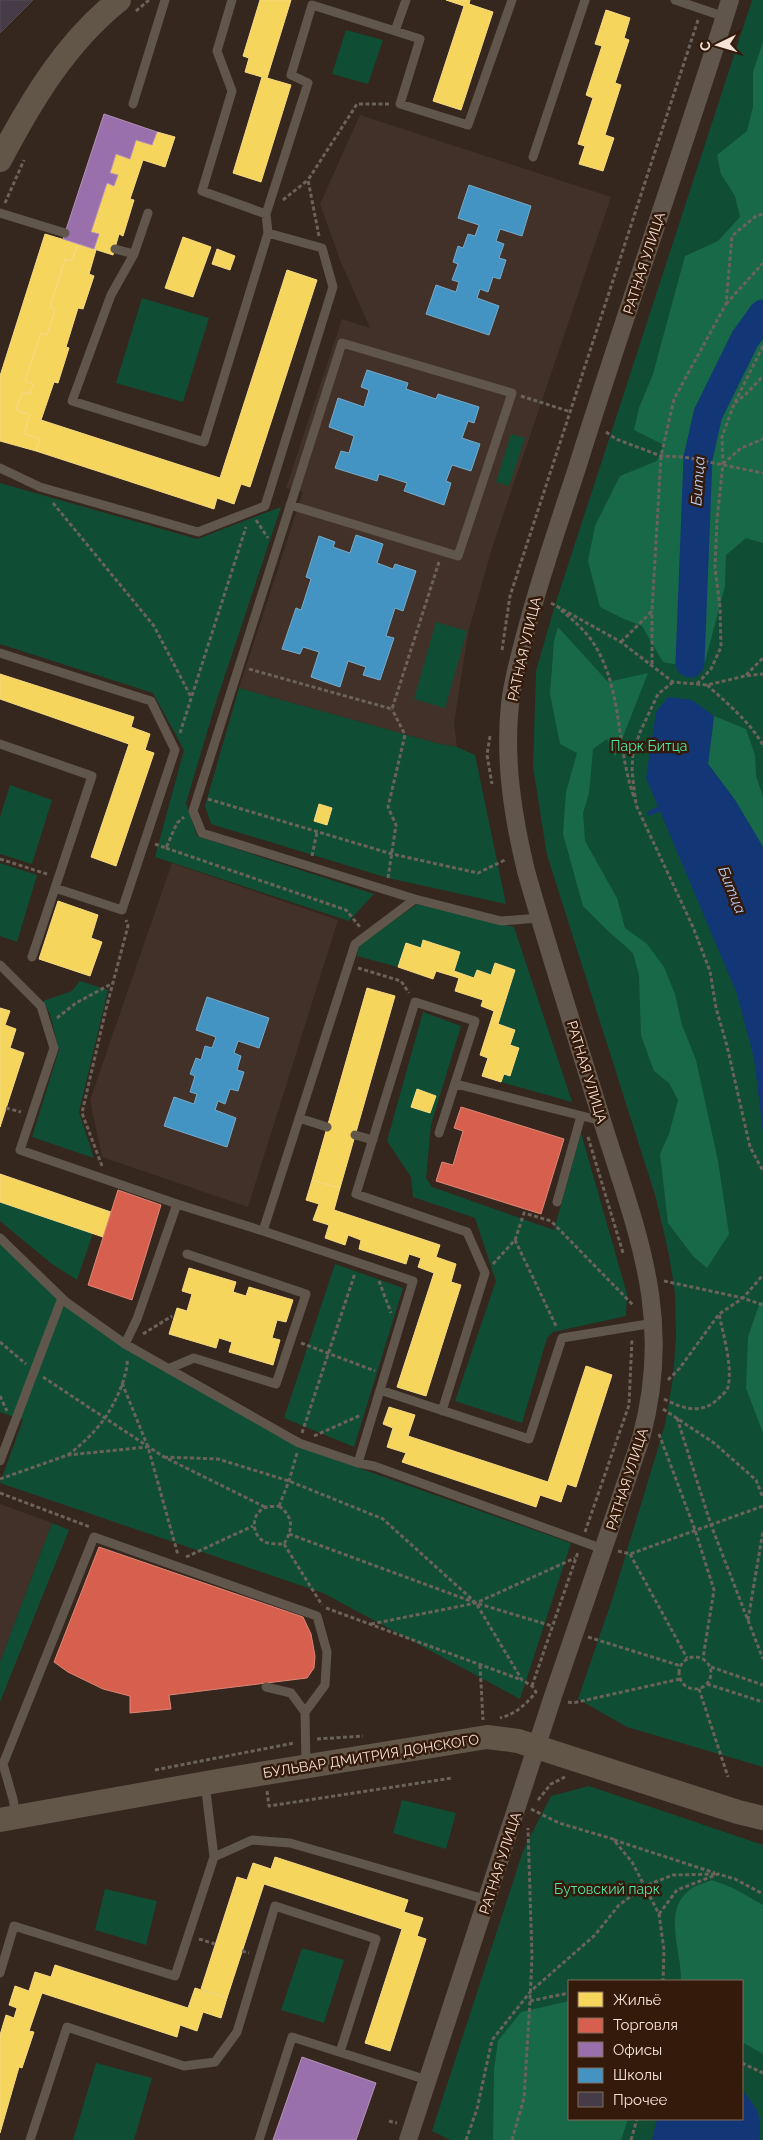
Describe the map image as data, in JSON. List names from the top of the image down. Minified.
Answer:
{"streets":{"street":["РАТНАЯ УЛИЦА","БУЛЬВАР ДМИТРИЯ ДОНСКОГО"]},"crossings":[["РАТНАЯ УЛИЦА","БУЛЬВАР ДМИТРИЯ ДОНСКОГО"]],"water":["Битца"],"parks":["Парк Битца","Бутовский парк"],"legend":["Жильё","Торговля","Офисы","Школы","Прочее"],"north":"left"}
